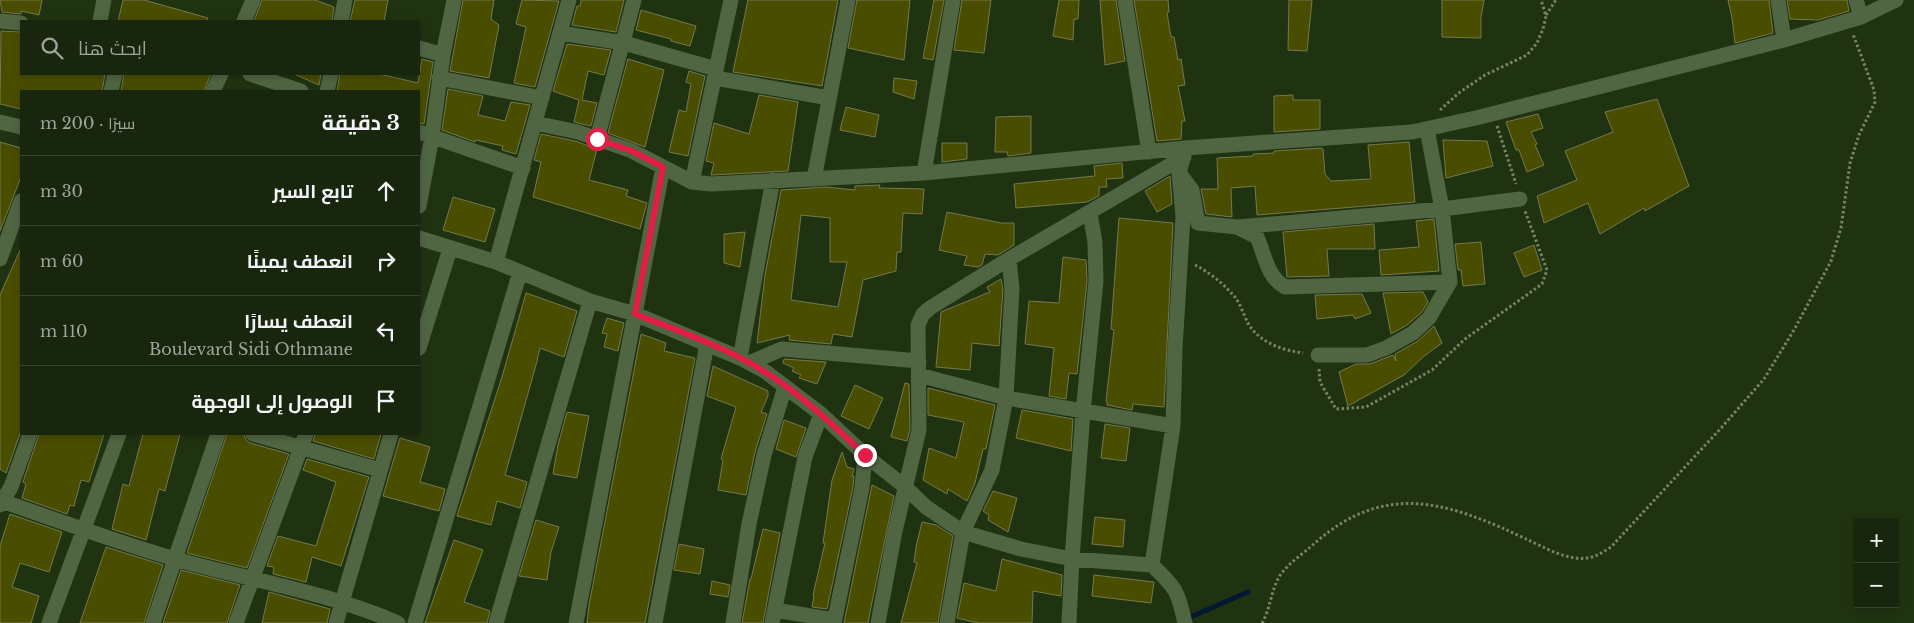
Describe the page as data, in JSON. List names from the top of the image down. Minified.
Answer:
{"page":{"search":"ابحث هنا","heading":["3 دقيقة","سيرًا · 200 m"],"list":[["تابع السير","30 m"],["انعطف يمينًا","60 m"],["انعطف يسارًا","Boulevard Sidi Othmane","110 m"],"الوصول إلى الوجهة"],"map_buttons":["+","−"]}}
